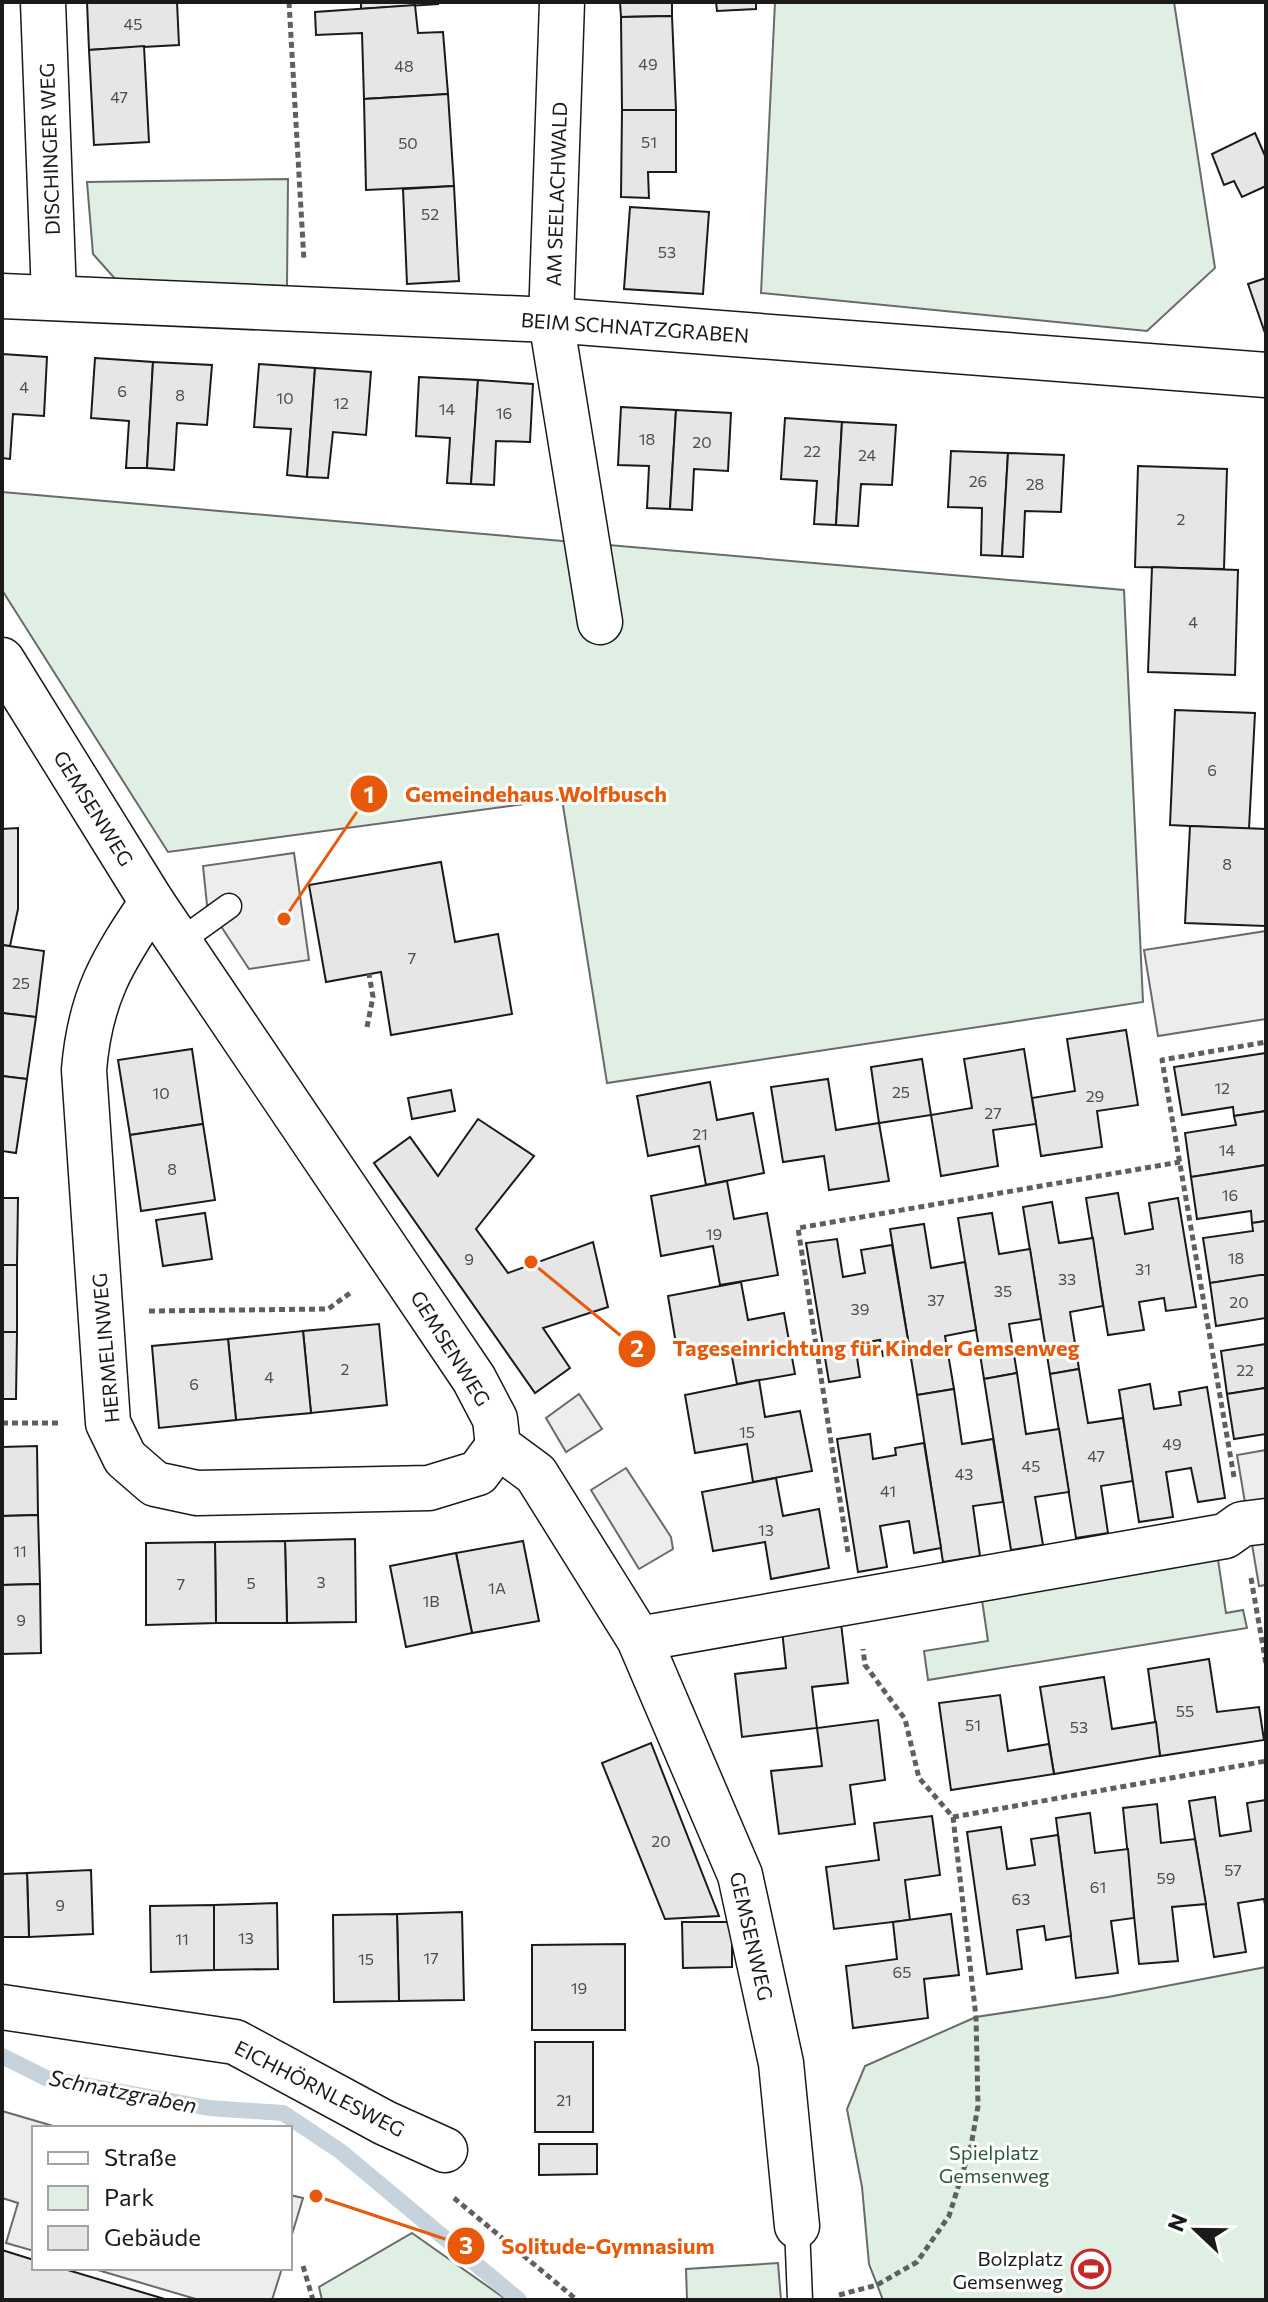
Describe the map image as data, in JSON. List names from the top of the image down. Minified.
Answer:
{"streets":{"street":["DISCHINGER WEG","AM SEELACHWALD","BEIM SCHNATZGRABEN","GEMSENWEG","HERMELINWEG","EICHHÖRNLESWEG"]},"crossings":[["DISCHINGER WEG","BEIM SCHNATZGRABEN"],["AM SEELACHWALD","BEIM SCHNATZGRABEN"],["GEMSENWEG","HERMELINWEG"]],"water":["Schnatzgraben"],"parks":["Spielplatz Gemsenweg"],"places":{"other":["Gemeindehaus Wolfbusch","Tageseinrichtung für Kinder Gemsenweg","Solitude-Gymnasium"],"sports":["Bolzplatz Gemsenweg"]},"house_numbers":["45","49","48","47","51","50","52","53","4","6","8","10","12","14","16","18","20","22","24","26","28","2","4","6","8","7","25","12","25","10","29","27","21","14","8","16","19","18","9","31","33","35","37","20","39","2","22","4","6","15","49","47","45","43","41","13","11","3","5","7","1A","1B","9","55","51","53","20","57","59","61","63","9","13","11","17","15","65","19","21"],"legend":["Straße","Park","Gebäude"],"north":"left"}
